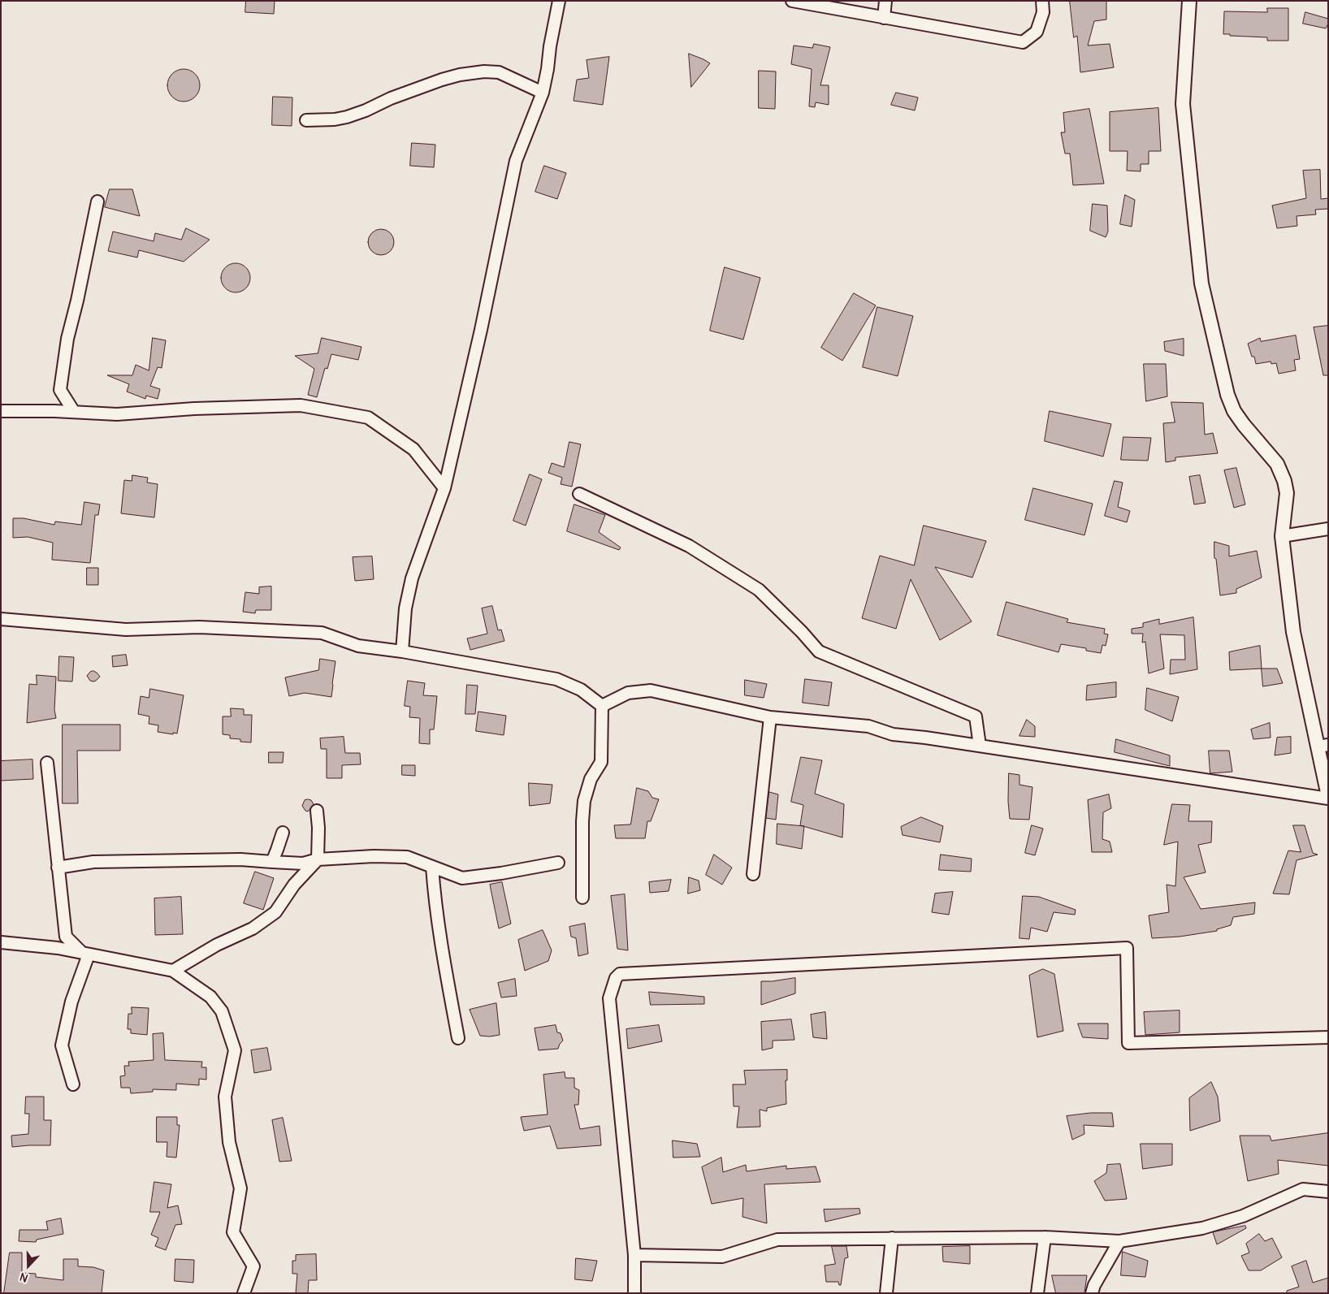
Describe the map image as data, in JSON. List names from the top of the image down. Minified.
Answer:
{"north":"bottom"}
